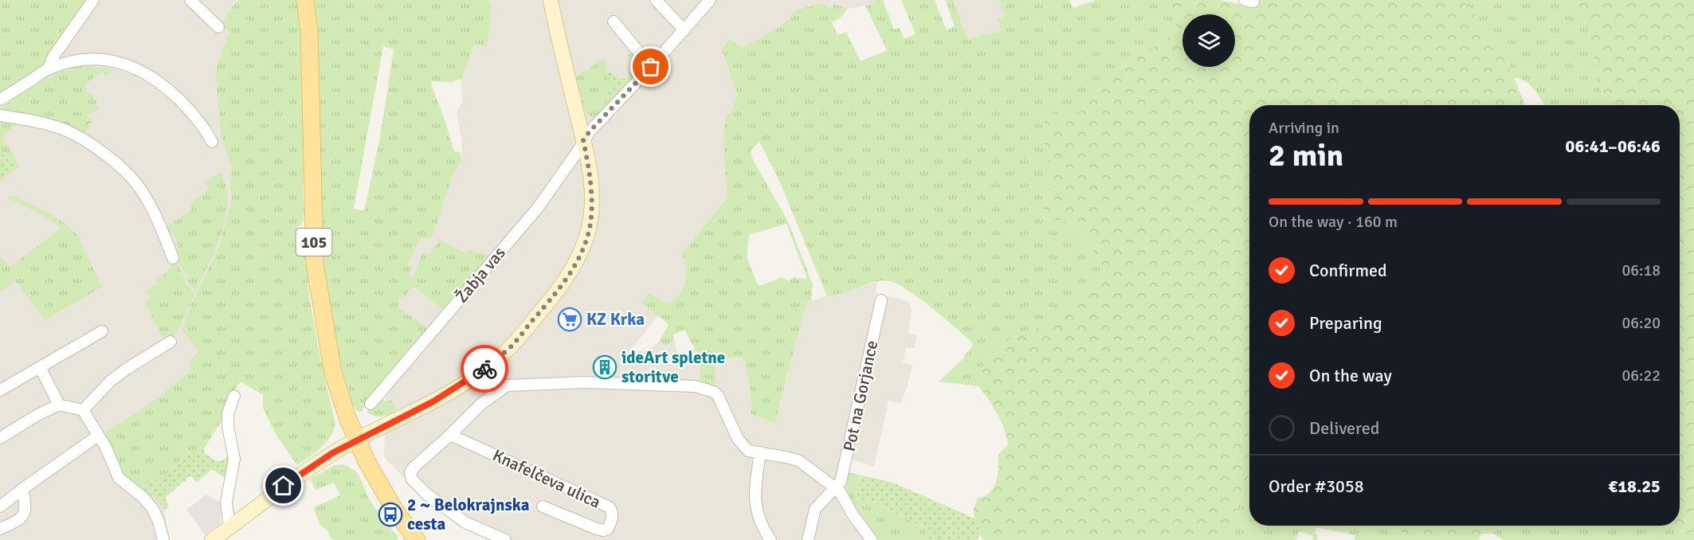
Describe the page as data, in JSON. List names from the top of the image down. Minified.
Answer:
{"streets":{"main road":["105"],"street":["Žabja vas","Pot na Gorjance","Knafelčeva ulica"]},"places":{"supermarket":["KZ Krka"],"building":["ideArt spletne storitve"],"bus stop":["2 ~ Belokrajnska cesta"]},"page":{"heading":["2 min","Arriving in","06:41–06:46"],"panel":["Order #3058","€18.25"],"bar":"On the way · 160 m","list":[["Confirmed","06:18"],["Preparing","06:20"],["On the way","06:22"],"Delivered"]}}
